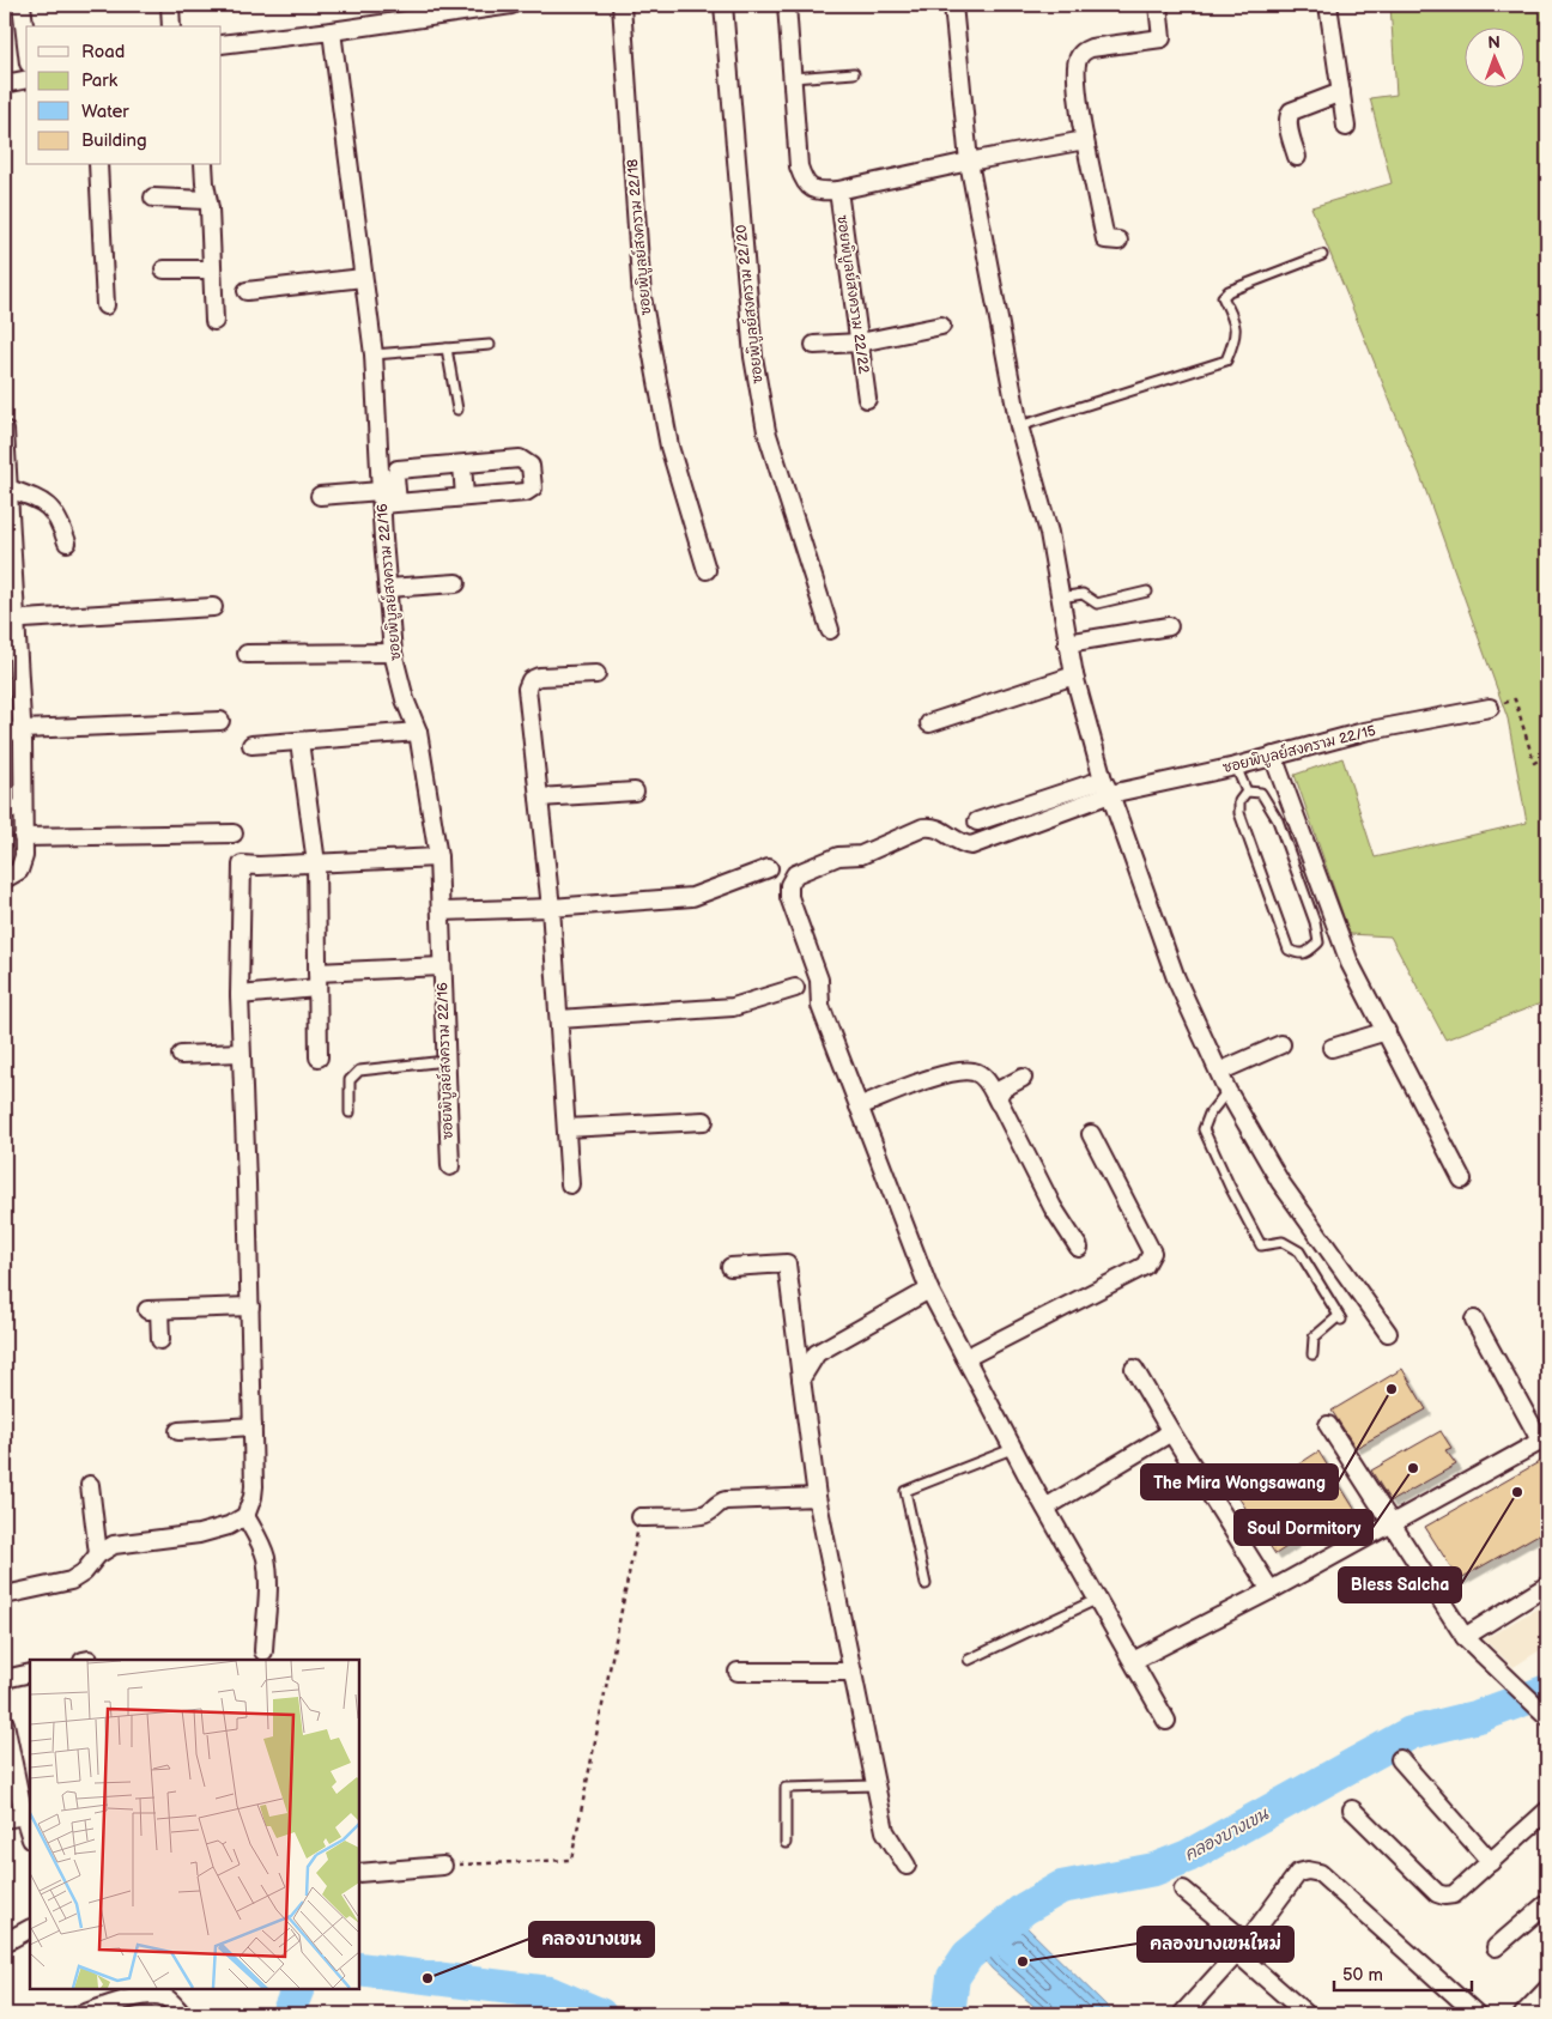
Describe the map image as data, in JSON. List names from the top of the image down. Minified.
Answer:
{"streets":{"street":["ซอยพิบูลย์สงคราม 22/18","ซอยพิบูลย์สงคราม 22/22","ซอยพิบูลย์สงคราม 22/20","ซอยพิบูลย์สงคราม 22/16","ซอยพิบูลย์สงคราม 22/15"]},"water":["คลองบางเขน"],"places":["The Mira Wongsawang","Soul Dormitory","Bless Salcha","คลองบางเขนใหม่","คลองบางเขน"],"legend":["Road","Park","Water","Building"],"scale_bar":"50 m","north":"top"}
